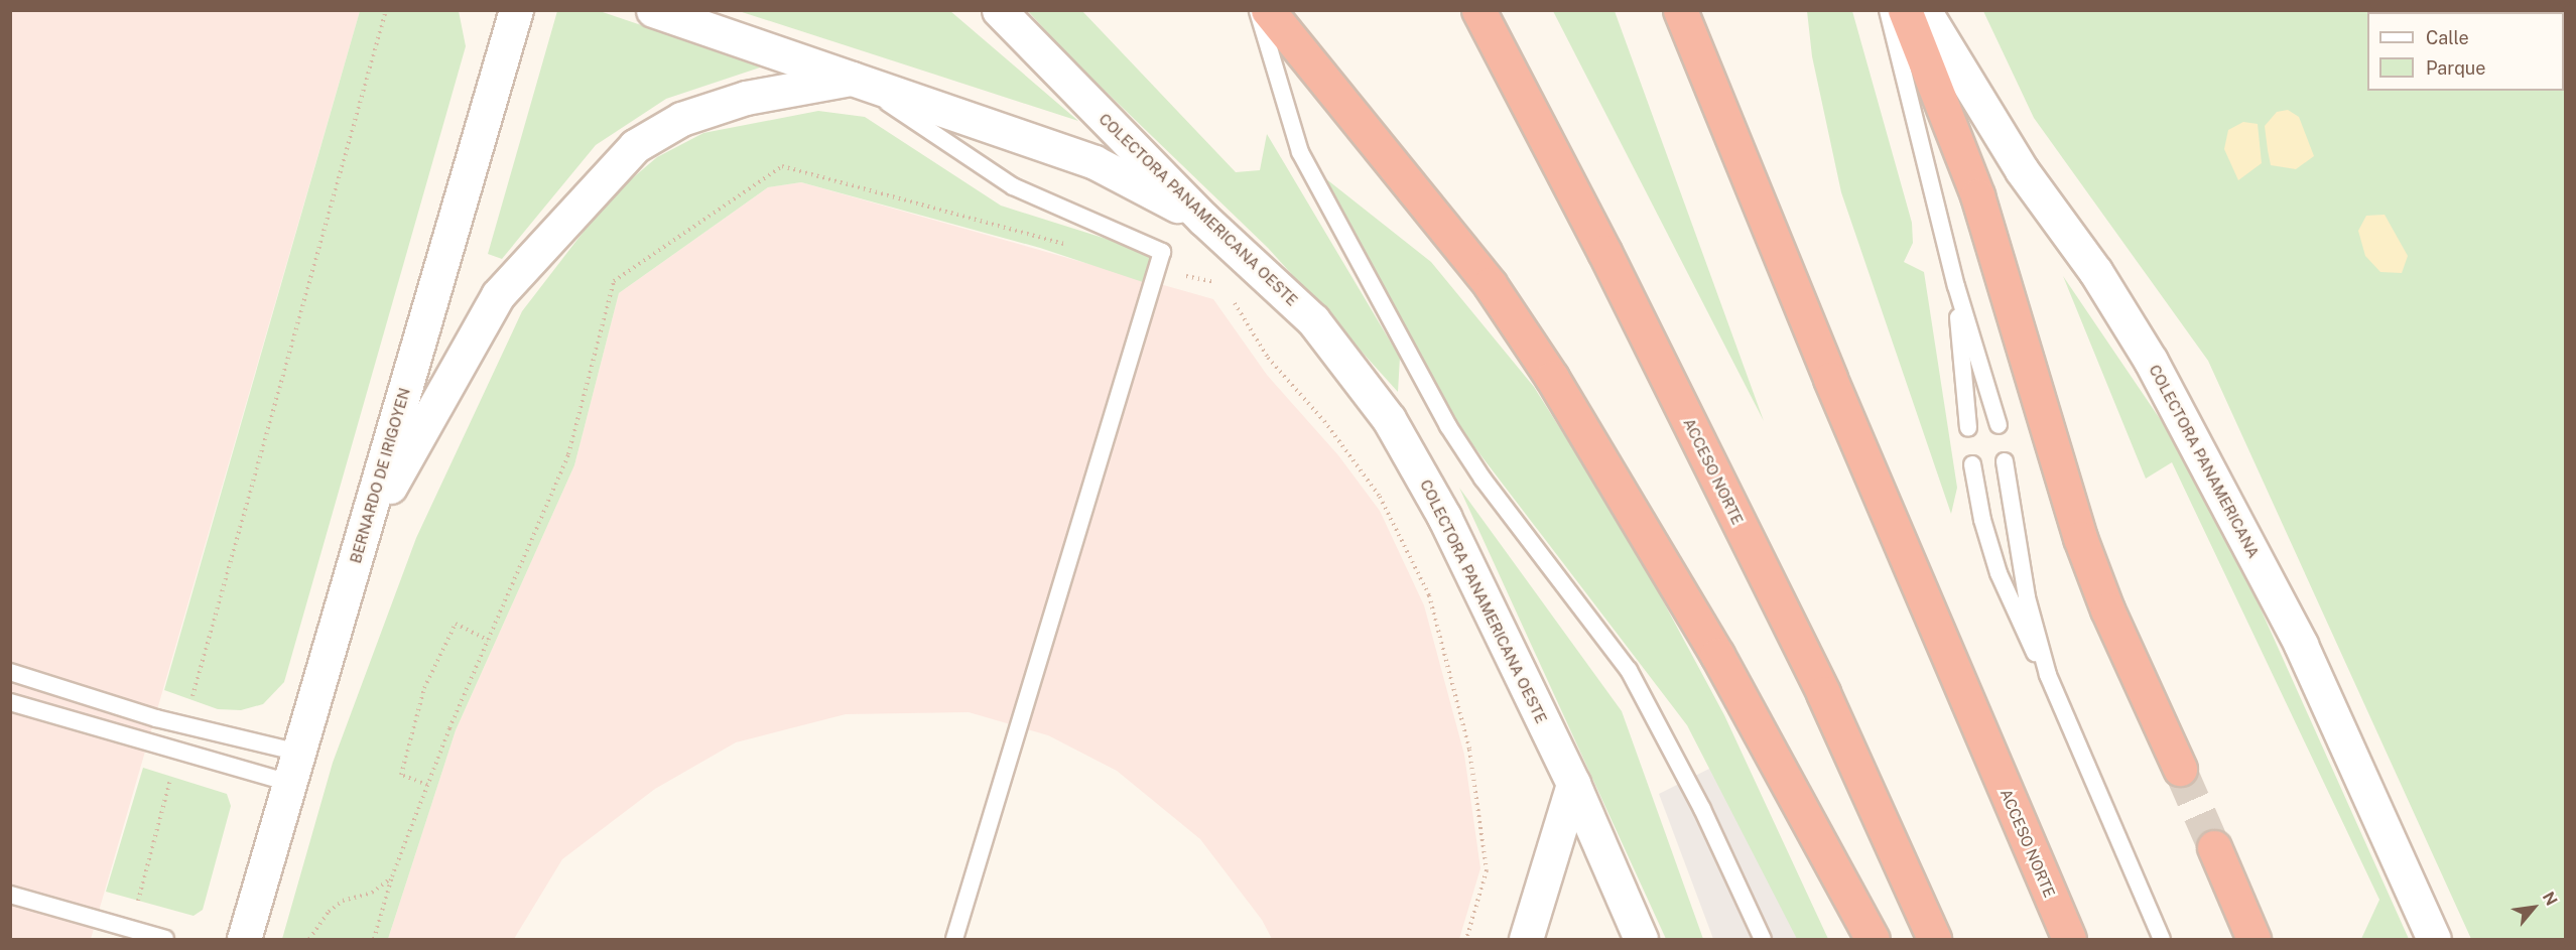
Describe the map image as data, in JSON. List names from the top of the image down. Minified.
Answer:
{"streets":{"highway":["ACCESO NORTE"],"street":["COLECTORA PANAMERICANA OESTE","COLECTORA PANAMERICANA","BERNARDO DE IRIGOYEN"]},"legend":["Calle","Parque"],"north":"top right"}
